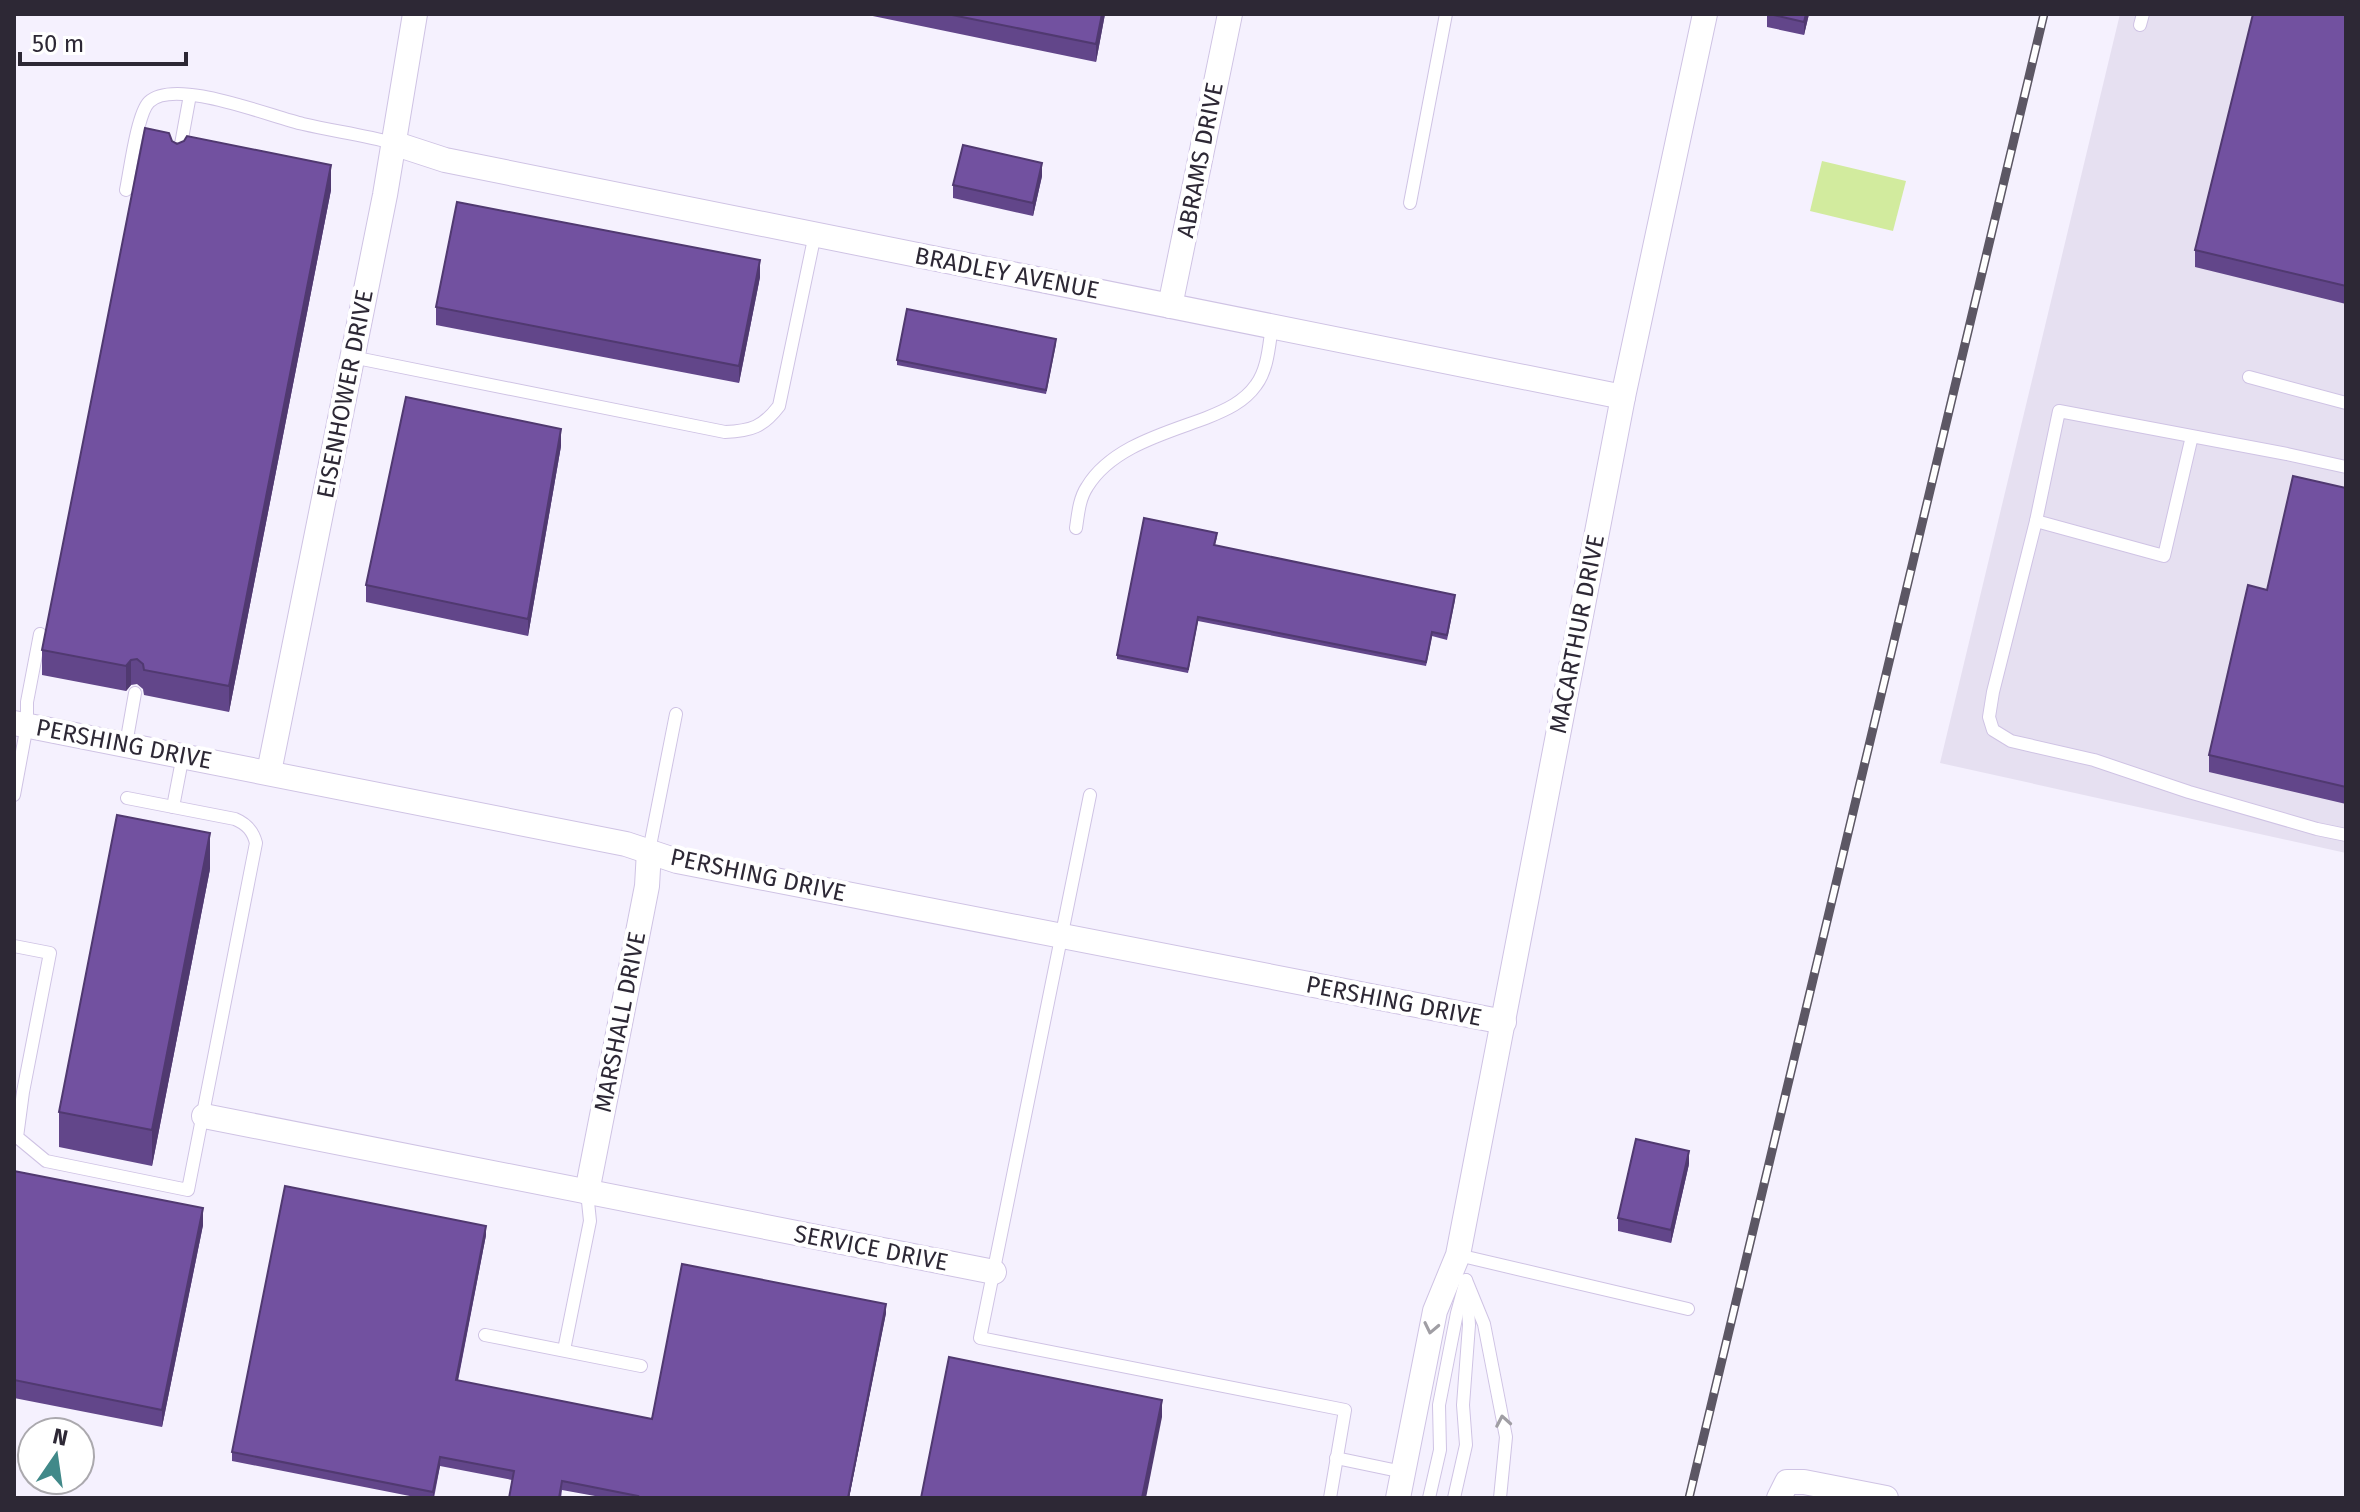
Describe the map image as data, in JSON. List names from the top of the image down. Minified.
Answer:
{"streets":{"street":["ABRAMS DRIVE","BRADLEY AVENUE","EISENHOWER DRIVE","MACARTHUR DRIVE","PERSHING DRIVE","MARSHALL DRIVE","SERVICE DRIVE"]},"crossings":[["ABRAMS DRIVE","BRADLEY AVENUE"],["BRADLEY AVENUE","EISENHOWER DRIVE"],["BRADLEY AVENUE","MACARTHUR DRIVE"],["EISENHOWER DRIVE","PERSHING DRIVE"],["MACARTHUR DRIVE","PERSHING DRIVE"],["PERSHING DRIVE","MARSHALL DRIVE"],["MARSHALL DRIVE","SERVICE DRIVE"]],"scale_bar":"50 m","north":"top"}
